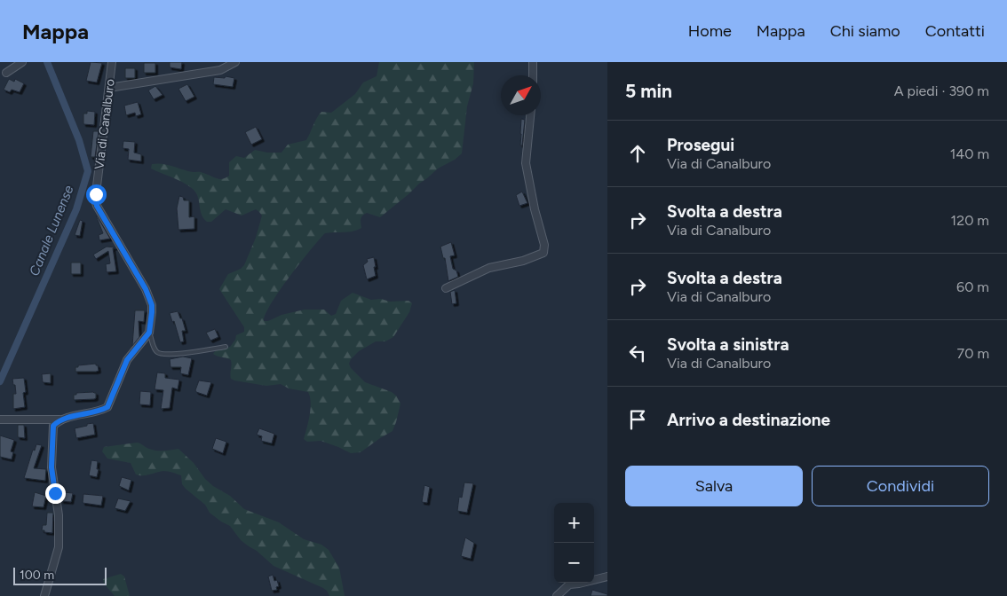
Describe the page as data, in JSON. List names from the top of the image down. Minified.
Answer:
{"streets":{"street":["Via di Canalburo"]},"water":["Canale Lunense"],"scale_bar":"100 m","north":"top right","page":{"header":"Mappa","nav":["Home","Mappa","Chi siamo","Contatti"],"heading":["5 min","A piedi · 390 m"],"list":[["Prosegui","Via di Canalburo","140 m"],["Svolta a destra","Via di Canalburo","120 m"],["Svolta a destra","Via di Canalburo","60 m"],["Svolta a sinistra","Via di Canalburo","70 m"],"Arrivo a destinazione"],"buttons":["Salva","Condividi"],"map_buttons":["+","−"],"scale":"100 m"}}
